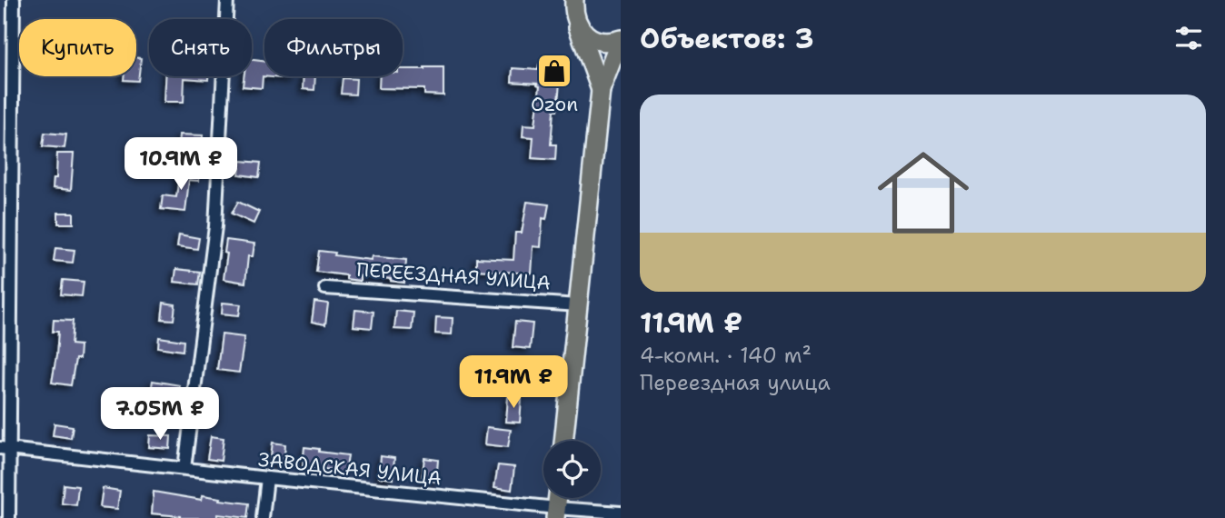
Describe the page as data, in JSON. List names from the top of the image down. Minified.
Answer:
{"streets":{"street":["ПЕРЕЕЗДНАЯ УЛИЦА","ЗАВОДСКАЯ УЛИЦА"]},"places":{"shop":["Ozon"]},"page":{"heading":"Объектов: 3","chip":["Купить","Снять","Фильтры"],"list":[{"name":"11.9M ₽","note":"4-комн. · 140 m² · Переездная улица"}],"price":["10.9M ₽","11.9M ₽","7.05M ₽"]}}
